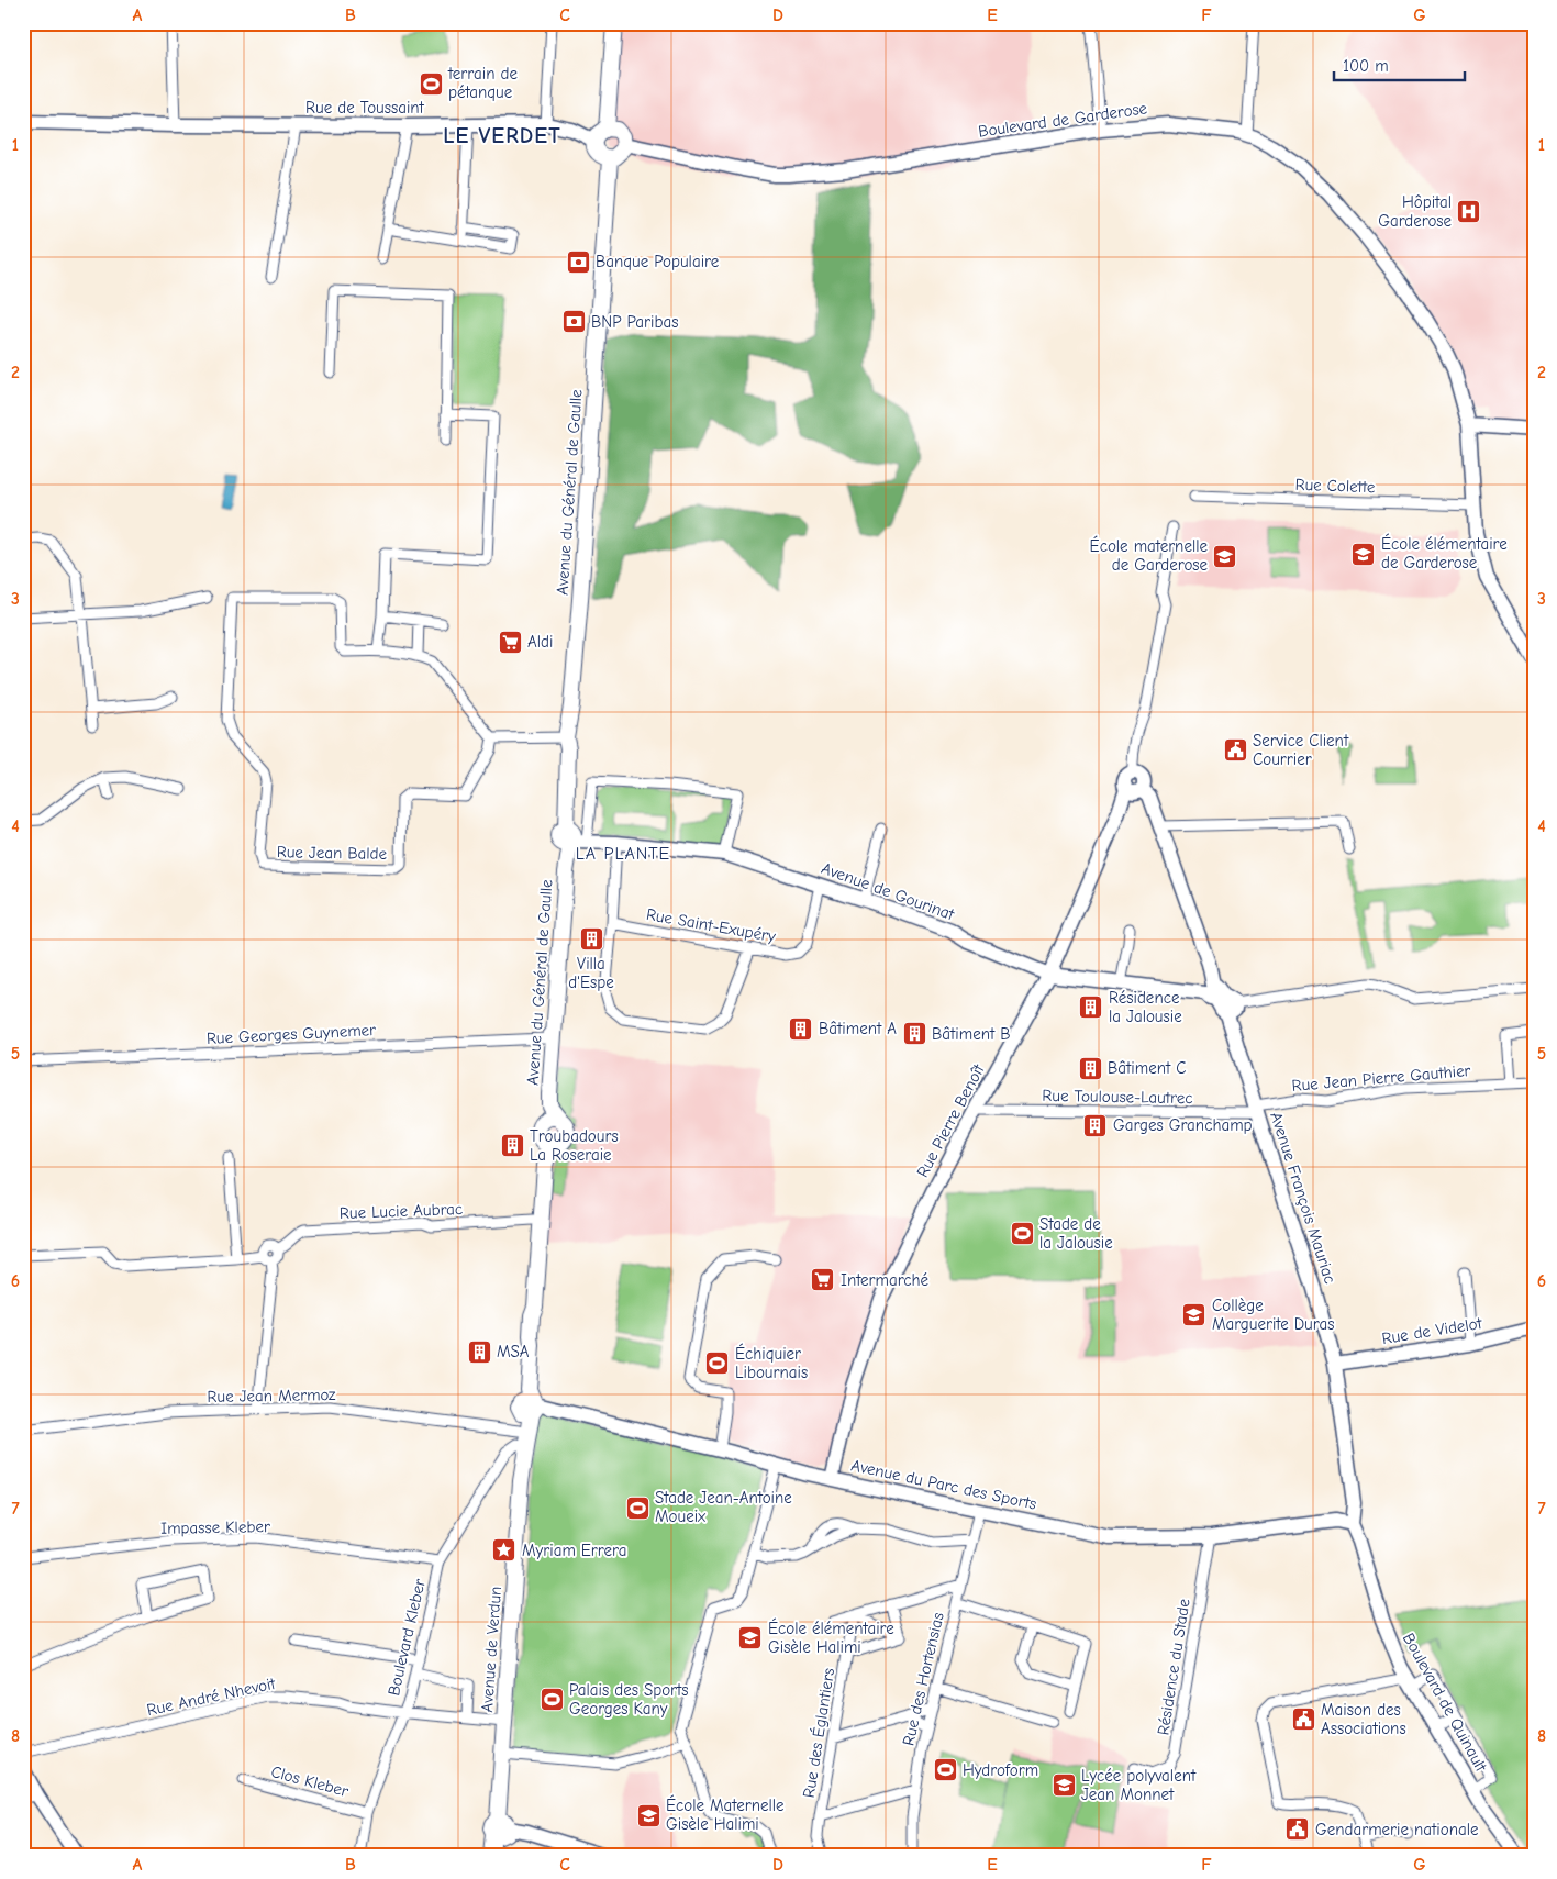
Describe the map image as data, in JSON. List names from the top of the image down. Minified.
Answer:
{"streets":{"main road":["Avenue du Général de Gaulle","Avenue de Verdun"],"street":["Rue de Toussaint","Boulevard de Garderose","Rue Colette","Rue Jean Balde","Avenue de Gourinat","Rue Saint-Exupéry","Rue Georges Guynemer","Rue Jean Pierre Gauthier","Rue Toulouse-Lautrec","Rue Pierre Benoît","Avenue François Mauriac","Rue Lucie Aubrac","Rue de Videlot","Rue Jean Mermoz","Avenue du Parc des Sports","Impasse Kleber","Boulevard Kleber","Résidence du Stade","Rue des Hortensias","Rue André Nhevoit","Boulevard de Quinault","Rue des Églantiers","Clos Kleber"]},"crossings":[["Rue de Toussaint","Boulevard de Garderose"],["Rue de Toussaint","Avenue du Général de Gaulle"],["Boulevard de Garderose","Rue Colette"],["Boulevard de Garderose","Avenue du Général de Gaulle"],["Avenue du Général de Gaulle","Avenue de Gourinat"],["Avenue du Général de Gaulle","Rue Georges Guynemer"],["Avenue de Gourinat","Rue Saint-Exupéry"],["Avenue de Gourinat","Rue Pierre Benoît"],["Avenue de Gourinat","Avenue François Mauriac"],["Rue Jean Pierre Gauthier","Rue Toulouse-Lautrec"],["Rue Jean Pierre Gauthier","Avenue François Mauriac"],["Rue Toulouse-Lautrec","Rue Pierre Benoît"],["Rue Toulouse-Lautrec","Avenue François Mauriac"],["Rue Pierre Benoît","Avenue du Parc des Sports"],["Avenue François Mauriac","Rue de Videlot"],["Avenue François Mauriac","Avenue du Parc des Sports"],["Avenue François Mauriac","Boulevard de Quinault"],["Rue Jean Mermoz","Boulevard Kleber"],["Rue Jean Mermoz","Avenue de Verdun"],["Avenue du Parc des Sports","Avenue de Verdun"],["Avenue du Parc des Sports","Résidence du Stade"],["Avenue du Parc des Sports","Rue des Hortensias"],["Avenue du Parc des Sports","Boulevard de Quinault"],["Impasse Kleber","Boulevard Kleber"],["Boulevard Kleber","Avenue de Verdun"],["Boulevard Kleber","Rue André Nhevoit"],["Boulevard Kleber","Clos Kleber"],["Avenue de Verdun","Rue André Nhevoit"]],"districts":["LE VERDET","LA PLANTE"],"places":{"sports":["terrain de pétanque","Stade de la Jalousie","Échiquier Libournais","Stade Jean-Antoine Moueix","Palais des Sports Georges Kany","Hydroform"],"hospital":["Hôpital Garderose"],"bank":["Banque Populaire","BNP Paribas"],"school or university":["École élémentaire de Garderose","École maternelle de Garderose","Collège Marguerite Duras","École élémentaire Gisèle Halimi","Lycée polyvalent Jean Monnet","École Maternelle Gisèle Halimi"],"supermarket":["Aldi","Intermarché"],"public building":["Service Client Courrier","Maison des Associations","Gendarmerie nationale"],"building":["Villa d'Espe","Résidence la Jalousie","Bâtiment A","Bâtiment B","Bâtiment C","Garges Granchamp","Troubadours La Roseraie","MSA"],"place":["Myriam Errera"]},"scale_bar":"100 m","grid":{"columns":["A","B","C","D","E","F","G"],"rows":["1","2","3","4","5","6","7","8"]}}
